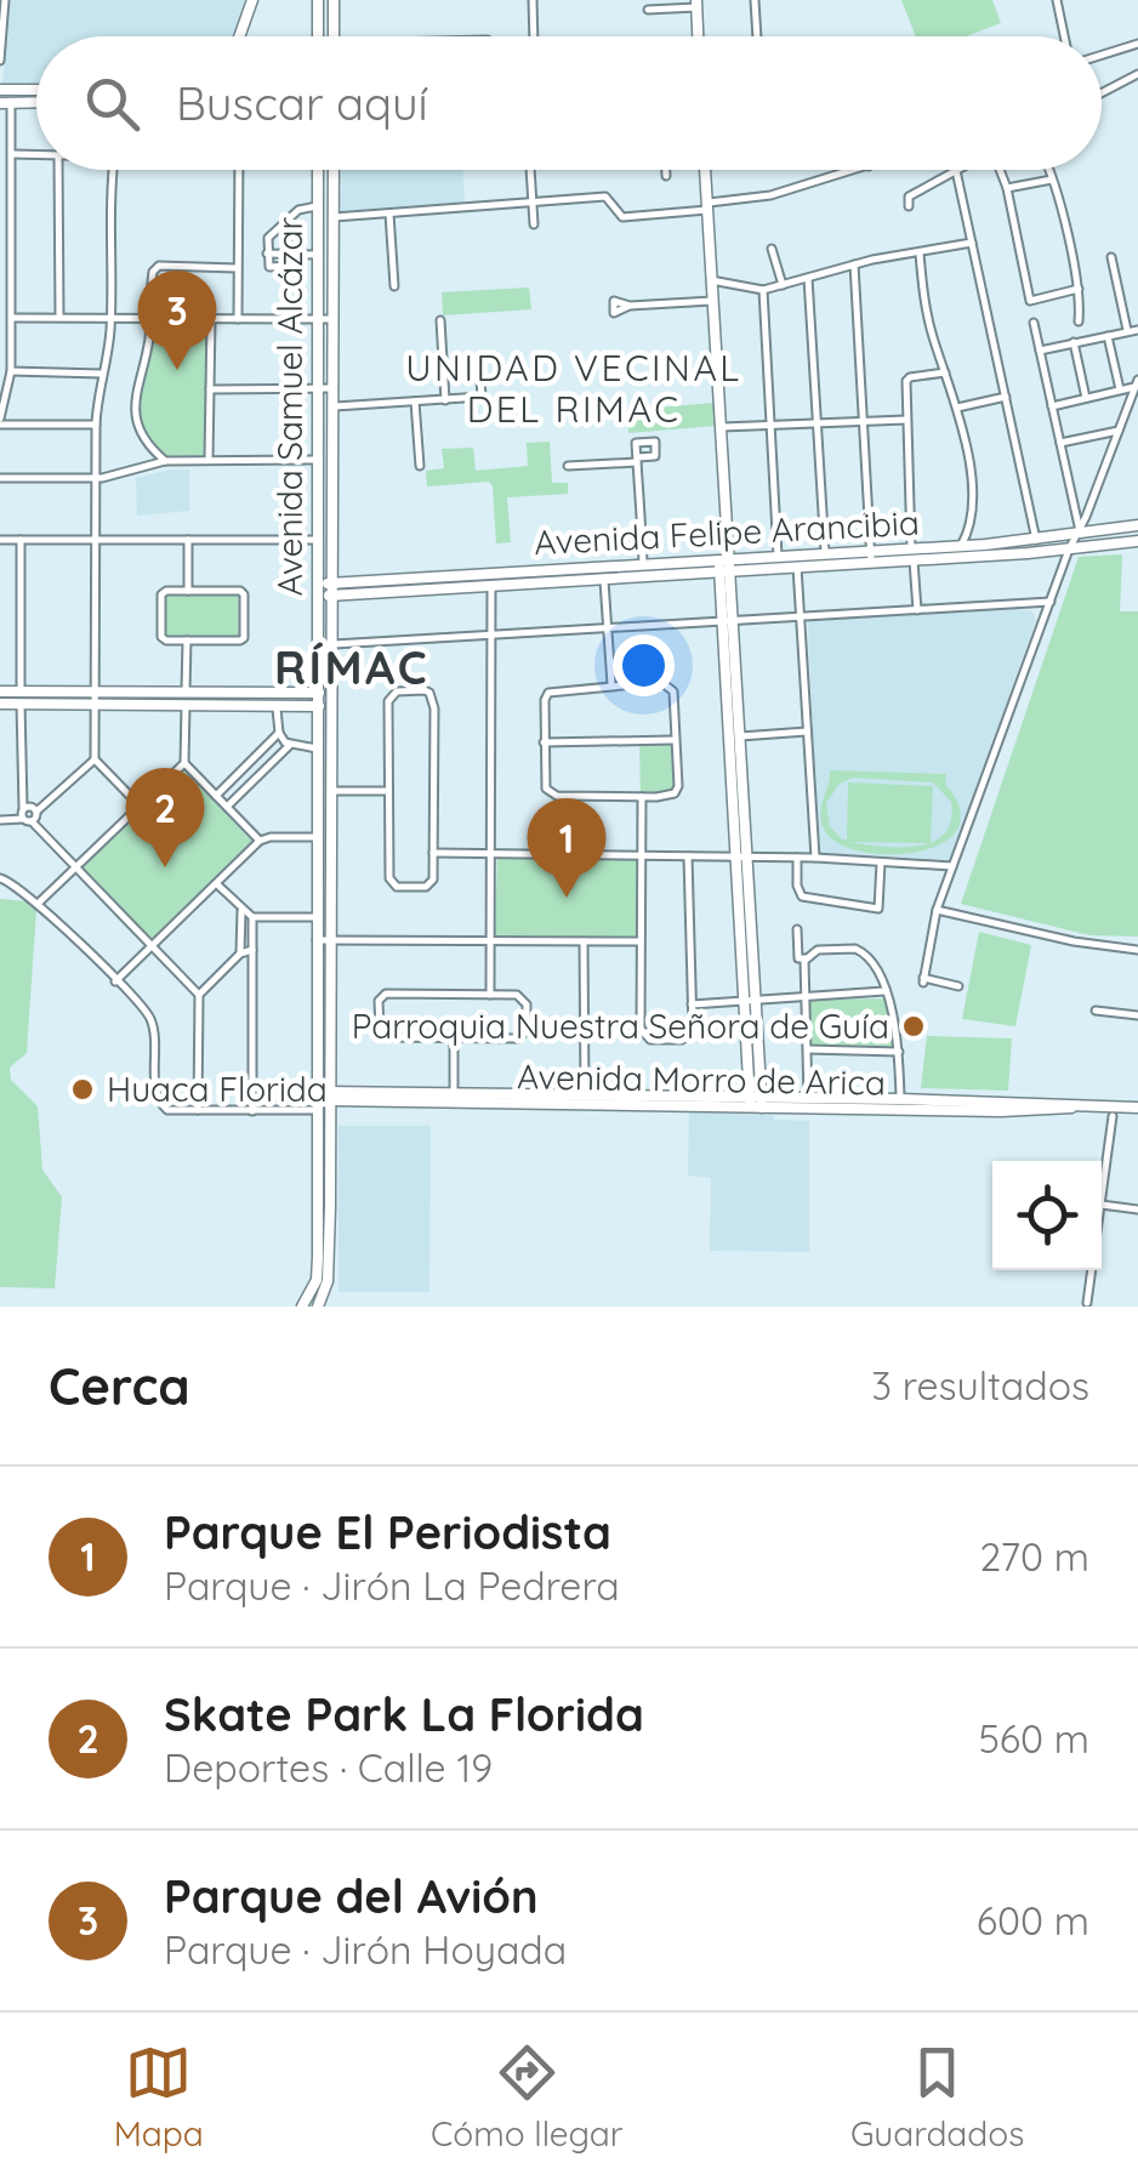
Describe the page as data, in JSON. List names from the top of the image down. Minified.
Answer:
{"streets":{"main road":["Avenida Samuel Alcázar","Avenida Felipe Arancibia","Avenida Morro de Arica"]},"crossings":[["Avenida Samuel Alcázar","Avenida Felipe Arancibia"],["Avenida Samuel Alcázar","Avenida Morro de Arica"]],"districts":["UNIDAD VECINAL DEL RIMAC","RÍMAC"],"places":["Parroquia Nuestra Señora de Guía","Huaca Florida"],"page":{"search":"Buscar aquí","pins":["3","2","1"],"heading":["Cerca","3 resultados"],"list":[{"mark":"1","name":"Parque El Periodista","note":"Parque · Jirón La Pedrera","value":"270 m"},{"mark":"2","name":"Skate Park La Florida","note":"Deportes · Calle 19","value":"560 m"},{"mark":"3","name":"Parque del Avión","note":"Parque · Jirón Hoyada","value":"600 m"}],"nav":["Mapa","Cómo llegar","Guardados"]}}
